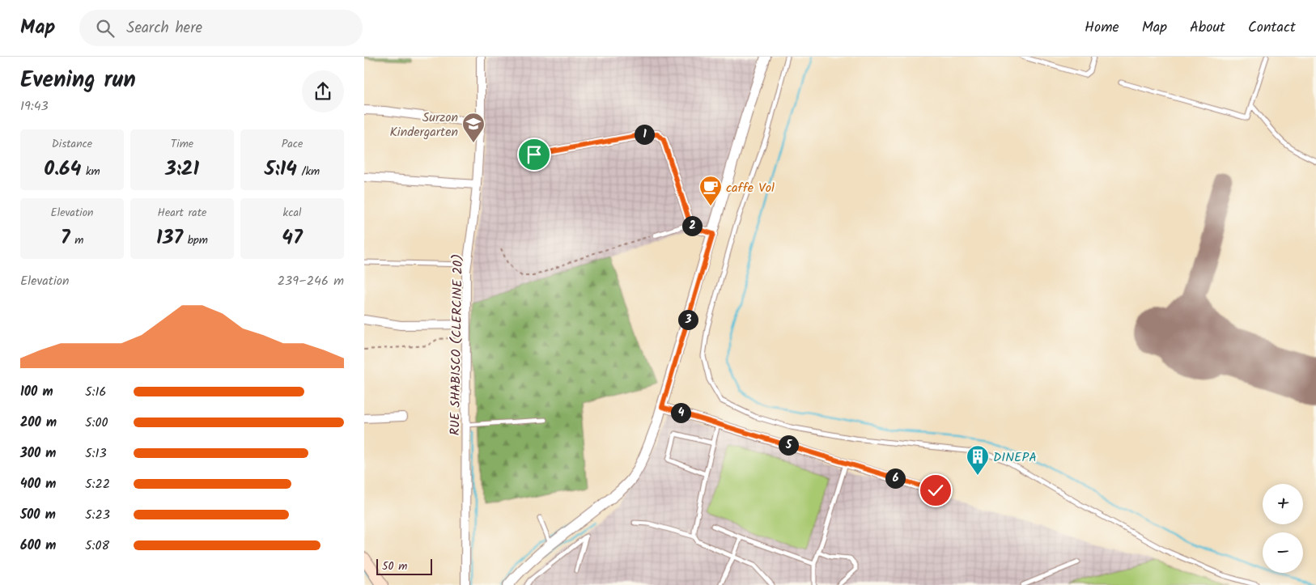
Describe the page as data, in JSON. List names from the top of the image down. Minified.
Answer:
{"streets":{"street":["RUE SHABISCO (CLERCINE 20)"]},"places":{"school or university":["Surzon Kindergarten"],"cafe":["caffe Vol"],"building":["DINEPA"]},"scale_bar":"50 m","page":{"header":"Map","search":"Search here","nav":["Home","Map","About","Contact"],"heading":["Evening run","19:43"],"pins":["1","2","3","4","5","6"],"stats":[["Distance","0.64 km"],["Time","3:21"],["Pace","5:14 /km"],["Elevation","7 m"],["Heart rate","137 bpm"],["kcal","47"]],"chart":["Elevation","239–246 m"],"list":[{"name":"100 m","note":"5:16"},{"name":"200 m","note":"5:00"},{"name":"300 m","note":"5:13"},{"name":"400 m","note":"5:22"},{"name":"500 m","note":"5:23"},{"name":"600 m","note":"5:08"}],"map_buttons":["+","−"],"scale":"50 m"}}
